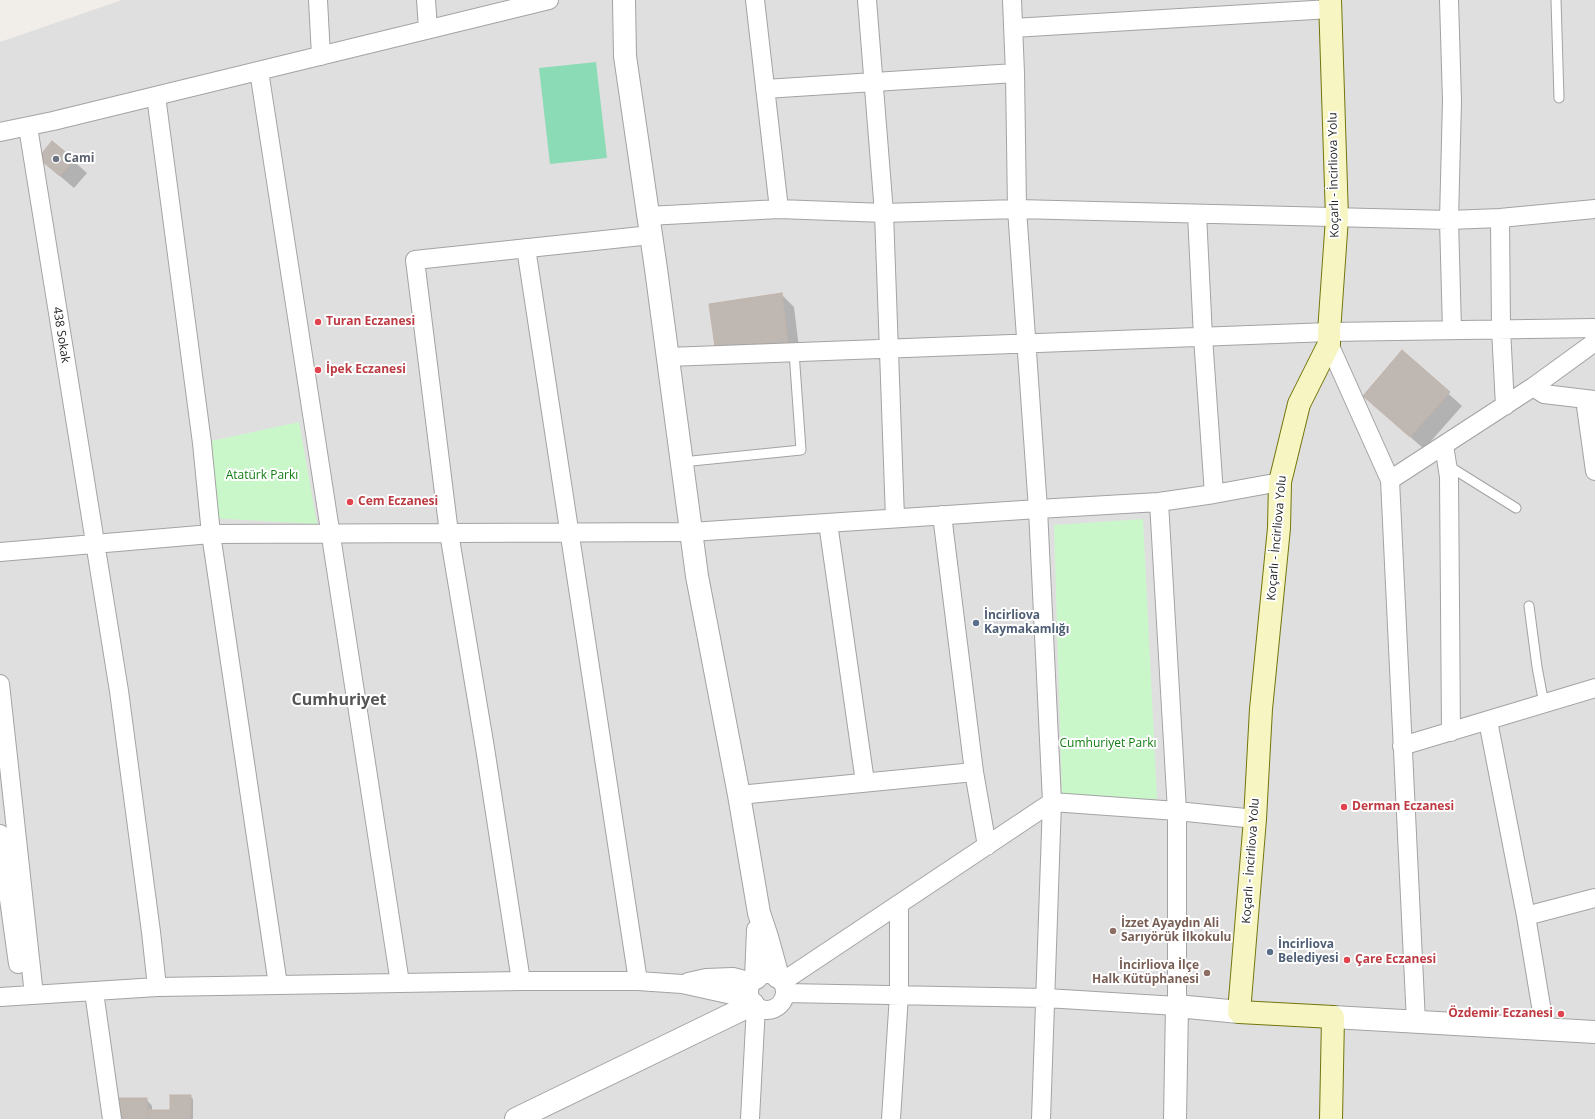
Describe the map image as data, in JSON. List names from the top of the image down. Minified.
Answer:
{"streets":{"main road":["Koçarlı - İncirliova Yolu"],"street":["438 Sokak"]},"districts":["Cumhuriyet"],"parks":["Atatürk Parkı","Cumhuriyet Parkı"],"places":["Cami","Turan Eczanesi","İpek Eczanesi","Cem Eczanesi","İncirliova Kaymakamlığı","Derman Eczanesi","İzzet Ayaydın Ali Sarıyörük İlkokulu","İncirliova Belediyesi","Çare Eczanesi","İncirliova İlçe Halk Kütüphanesi","Özdemir Eczanesi"]}
